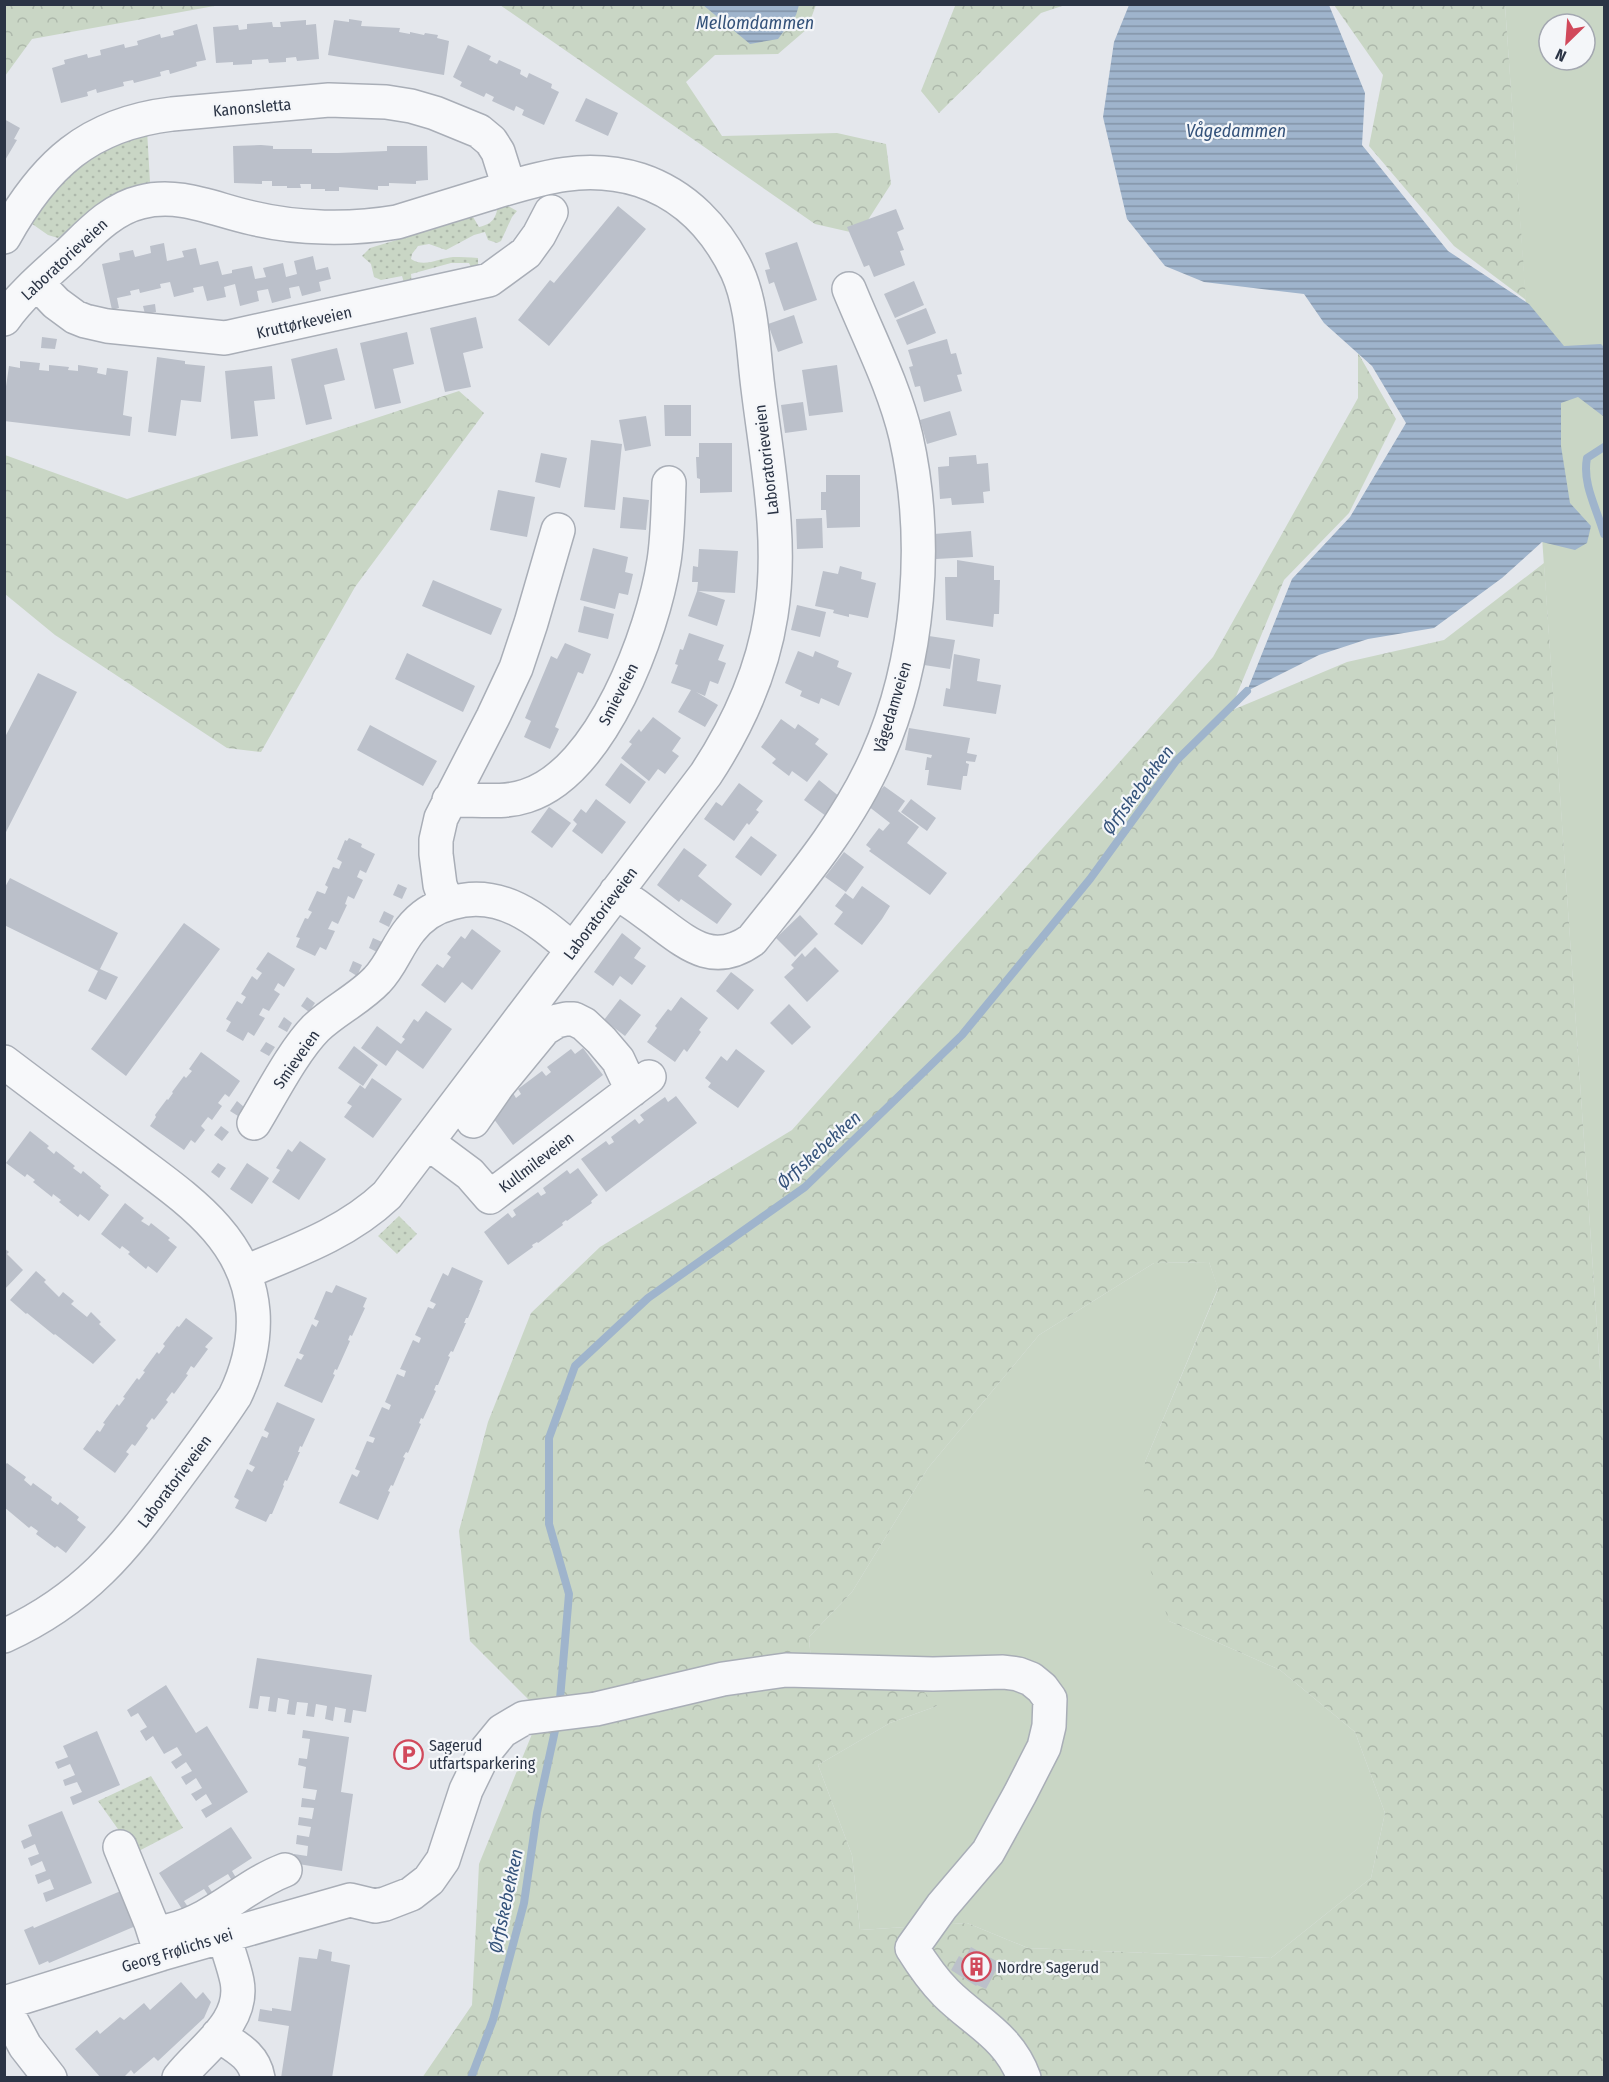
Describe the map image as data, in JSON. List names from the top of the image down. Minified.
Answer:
{"streets":{"street":["Kanonsletta","Laboratorieveien","Kruttørkeveien","Smieveien","Vågedamveien","Kullmileveien","Georg Frølichs vei"]},"crossings":[["Kanonsletta","Laboratorieveien"],["Laboratorieveien","Kruttørkeveien"],["Laboratorieveien","Smieveien"],["Laboratorieveien","Vågedamveien"],["Laboratorieveien","Kullmileveien"]],"water":["Mellomdammen","Vågedammen","Ørfiskebekken"],"places":{"parking":["Sagerud utfartsparkering"],"building":["Nordre Sagerud"]},"north":"bottom left"}
